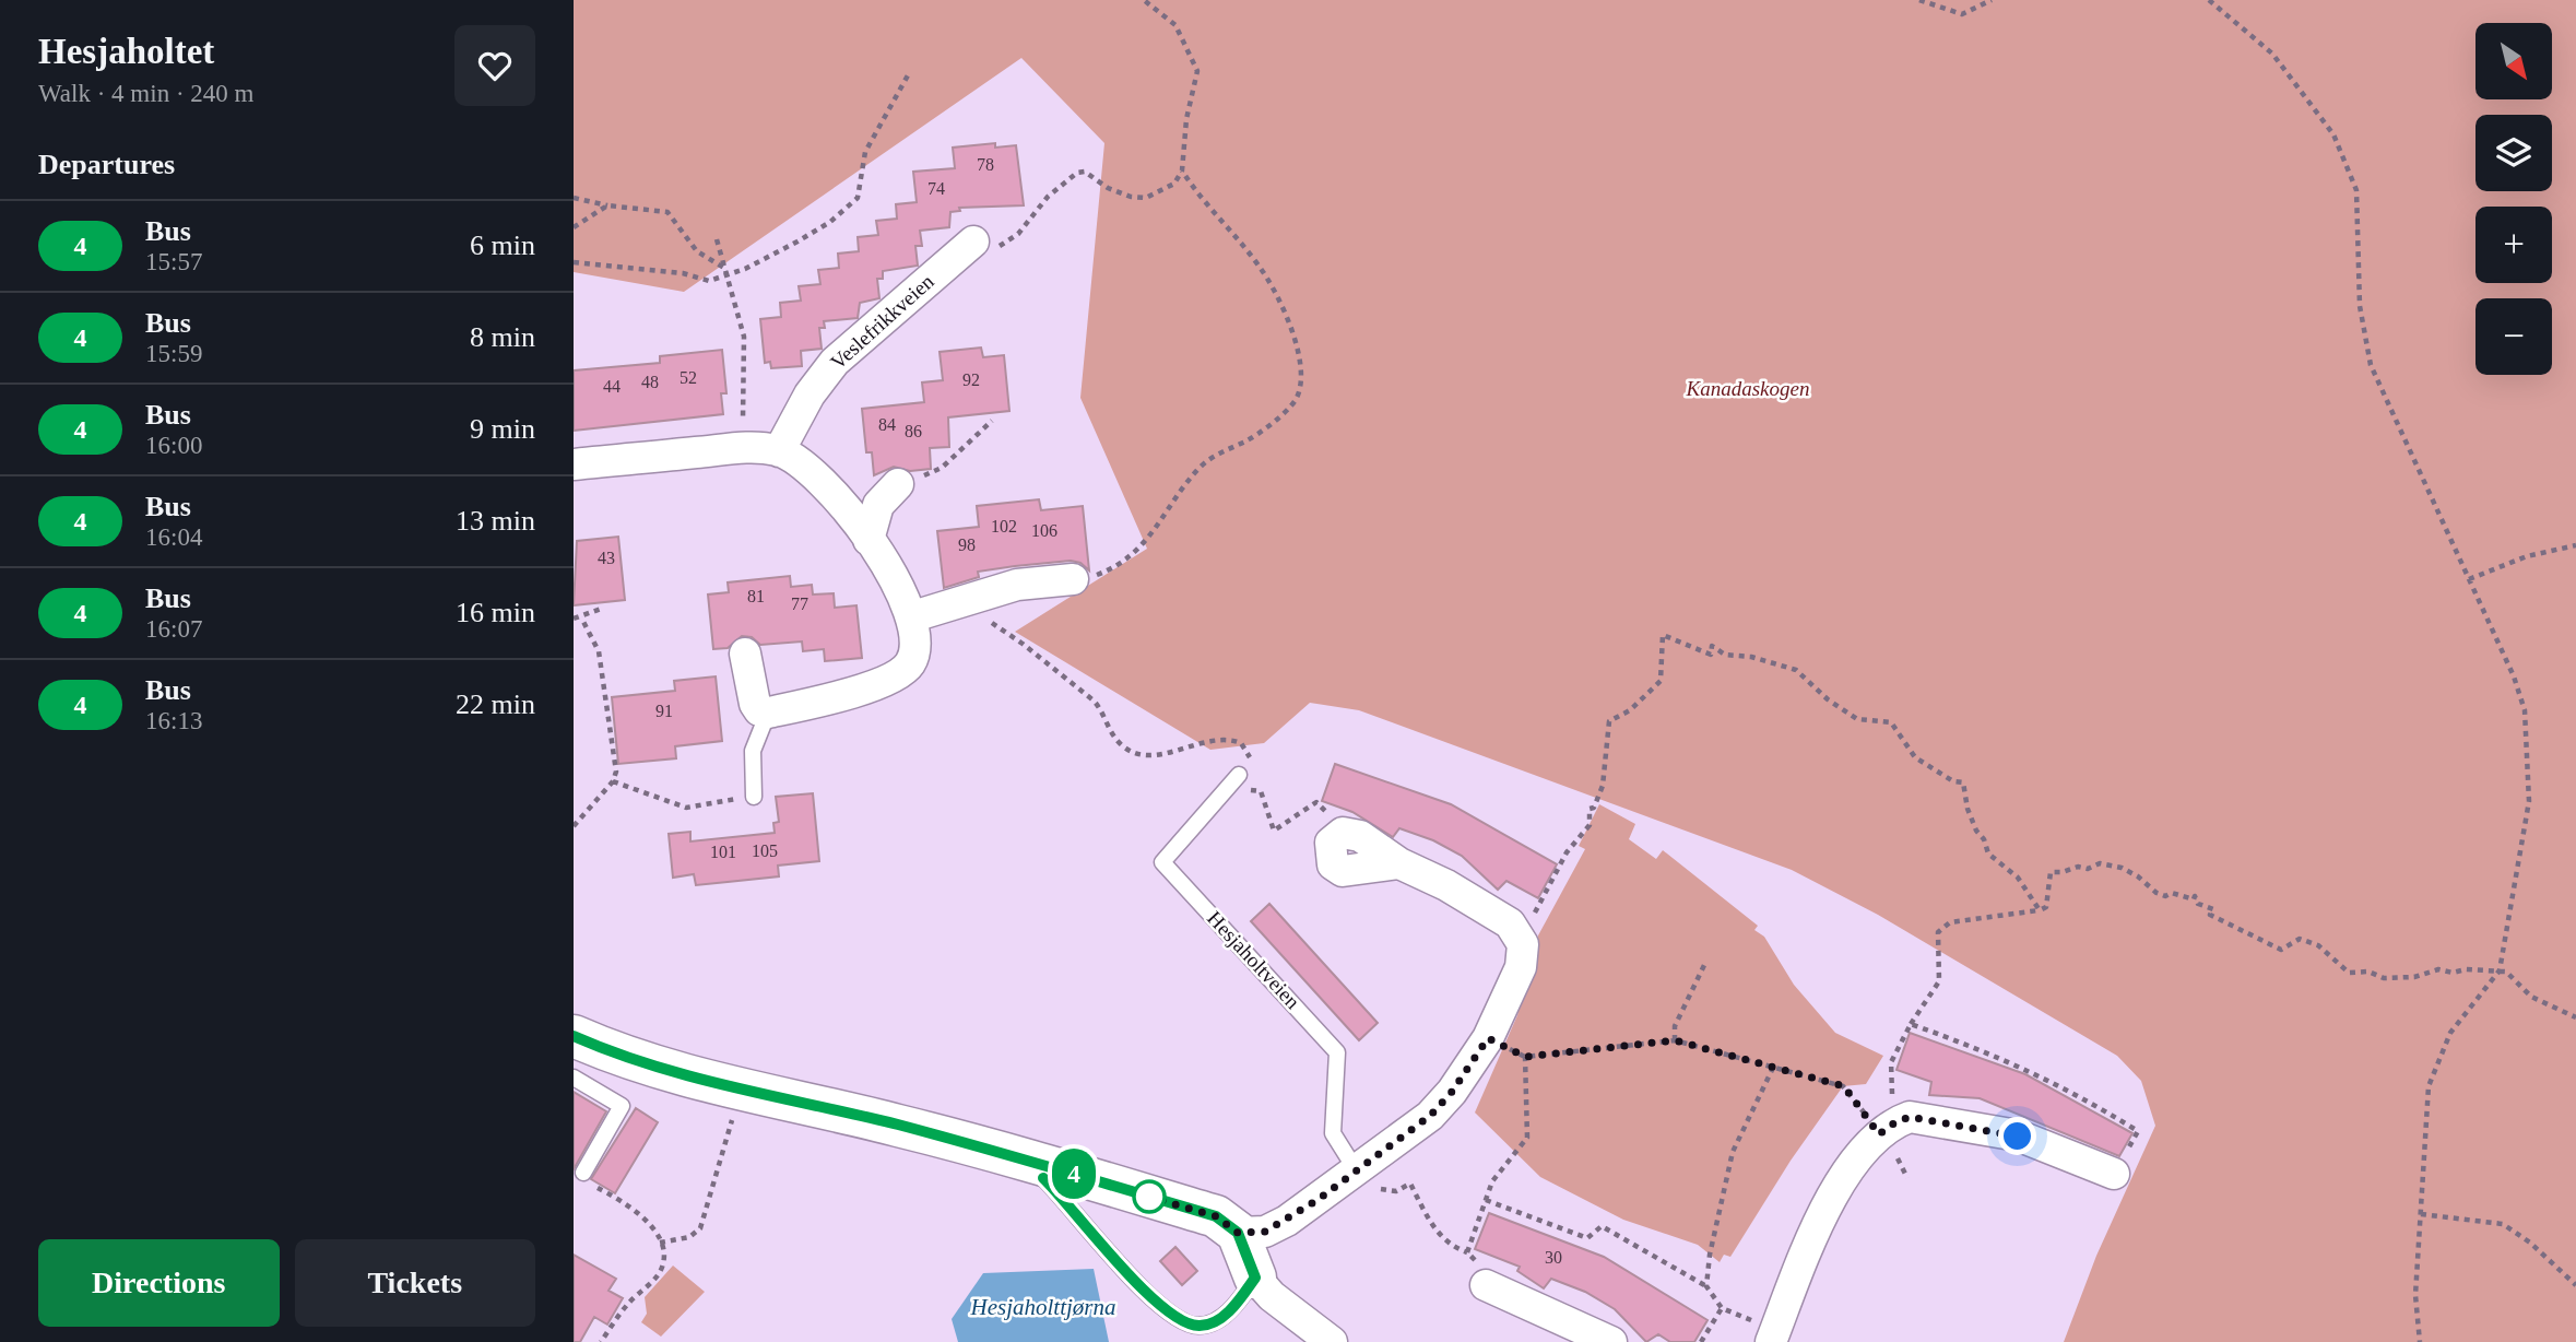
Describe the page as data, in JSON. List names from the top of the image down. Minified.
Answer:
{"streets":{"street":["Veslefrikkveien"],"lane":["Hesjaholtveien"]},"water":["Hesjaholttjørna"],"parks":["Kanadaskogen"],"lines":["bus line 4"],"house_numbers":["78","74","52","92","48","44","84","86","102","106","98","43","81","77","91","105","101","30"],"north":"bottom right","page":{"heading":[["Hesjaholtet","Walk · 4 min · 240 m"],"Departures"],"on_map":"4","map_buttons":["+","−"],"list":[{"mark":"4","name":"Bus","note":"15:57","value":"6 min"},{"mark":"4","name":"Bus","note":"15:59","value":"8 min"},{"mark":"4","name":"Bus","note":"16:00","value":"9 min"},{"mark":"4","name":"Bus","note":"16:04","value":"13 min"},{"mark":"4","name":"Bus","note":"16:07","value":"16 min"},{"mark":"4","name":"Bus","note":"16:13","value":"22 min"}],"buttons":["Directions","Tickets"]}}
